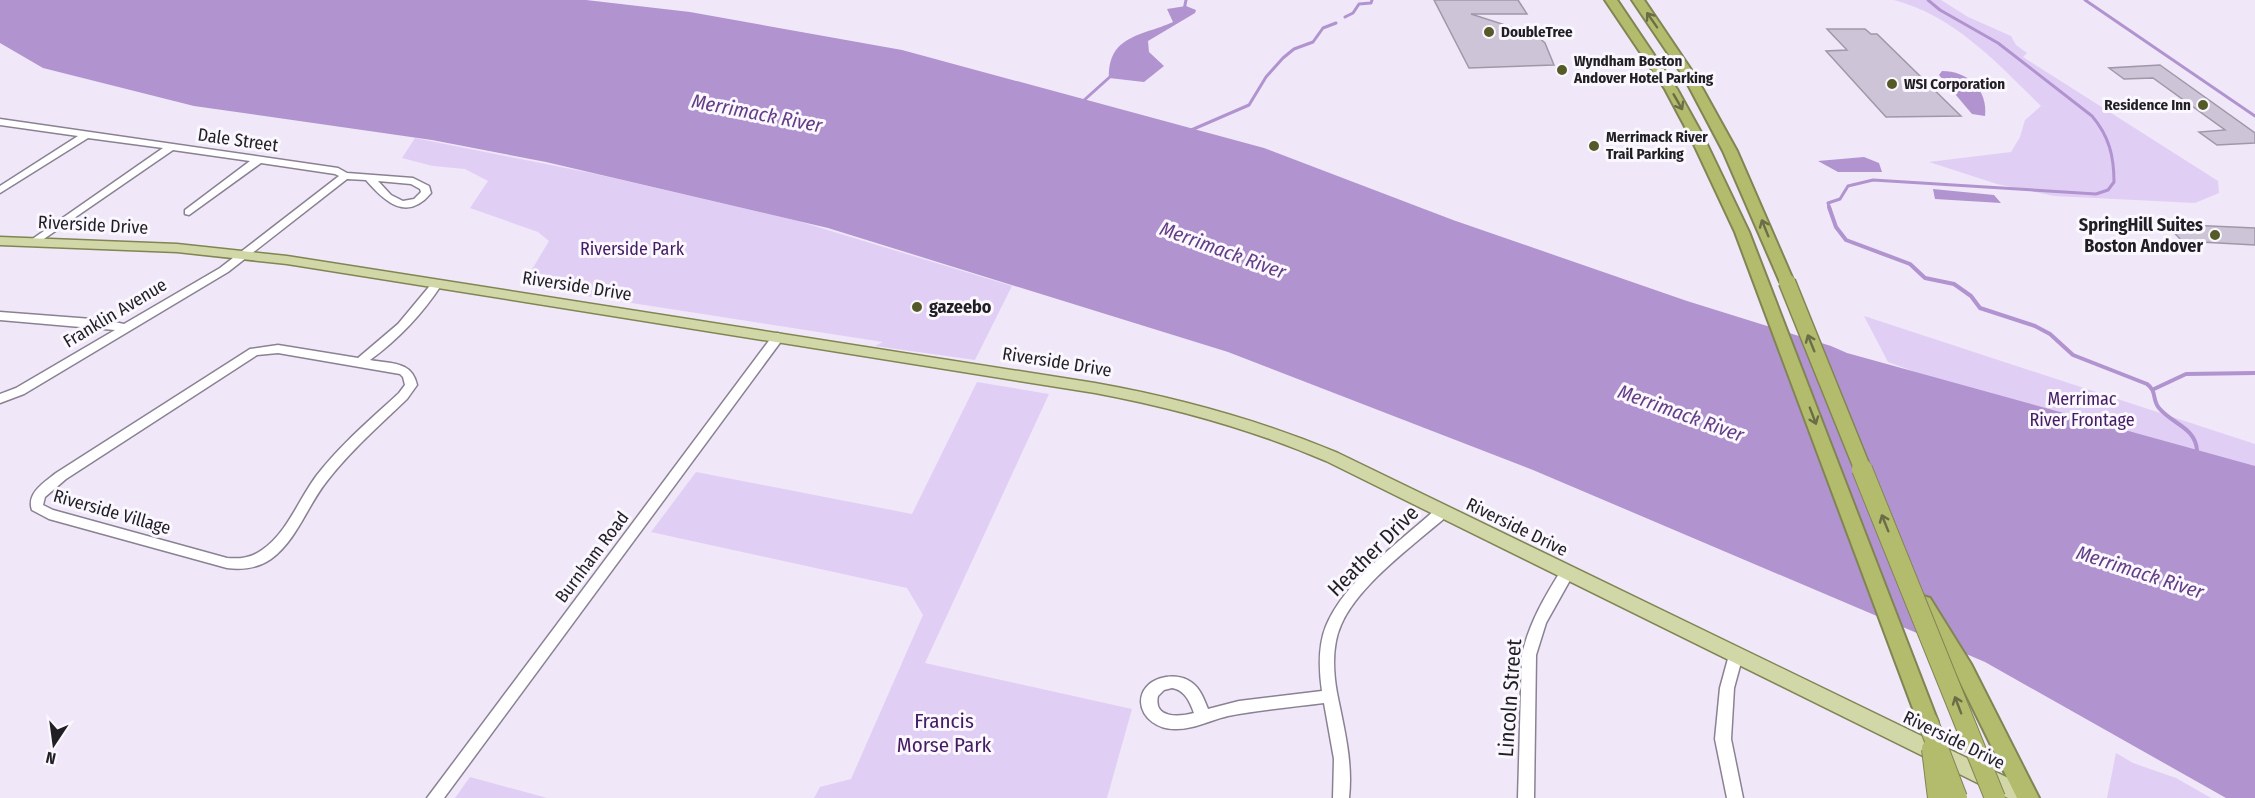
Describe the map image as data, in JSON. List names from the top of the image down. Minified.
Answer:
{"streets":{"main road":["Riverside Drive"],"street":["Dale Street","Franklin Avenue","Riverside Village","Heather Drive","Burnham Road","Lincoln Street"]},"crossings":[["Riverside Drive","Franklin Avenue"],["Riverside Drive","Heather Drive"],["Riverside Drive","Burnham Road"],["Riverside Drive","Lincoln Street"]],"water":["Merrimack River"],"parks":["Riverside Park","Merrimac River Frontage","Francis Morse Park"],"places":["DoubleTree","Wyndham Boston Andover Hotel Parking","WSI Corporation","Residence Inn","Merrimack River Trail Parking","SpringHill Suites Boston Andover","gazeebo"],"north":"bottom"}
